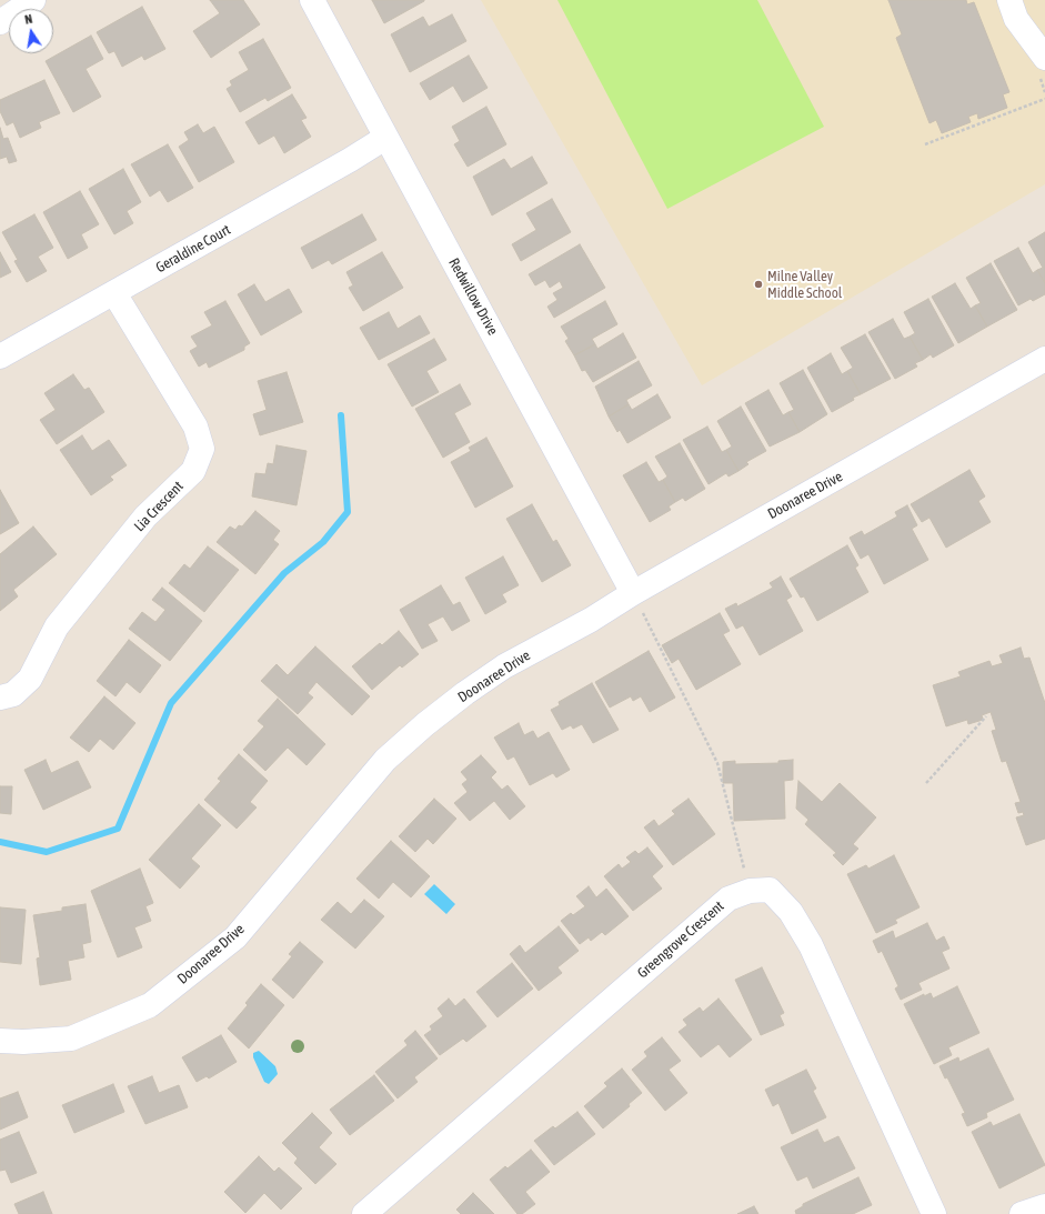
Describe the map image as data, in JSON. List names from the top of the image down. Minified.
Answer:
{"streets":{"street":["Geraldine Court","Redwillow Drive","Doonaree Drive","Lia Crescent","Greengrove Crescent"]},"crossings":[["Geraldine Court","Redwillow Drive"],["Geraldine Court","Lia Crescent"],["Redwillow Drive","Doonaree Drive"]],"places":["Milne Valley Middle School"],"north":"top"}
